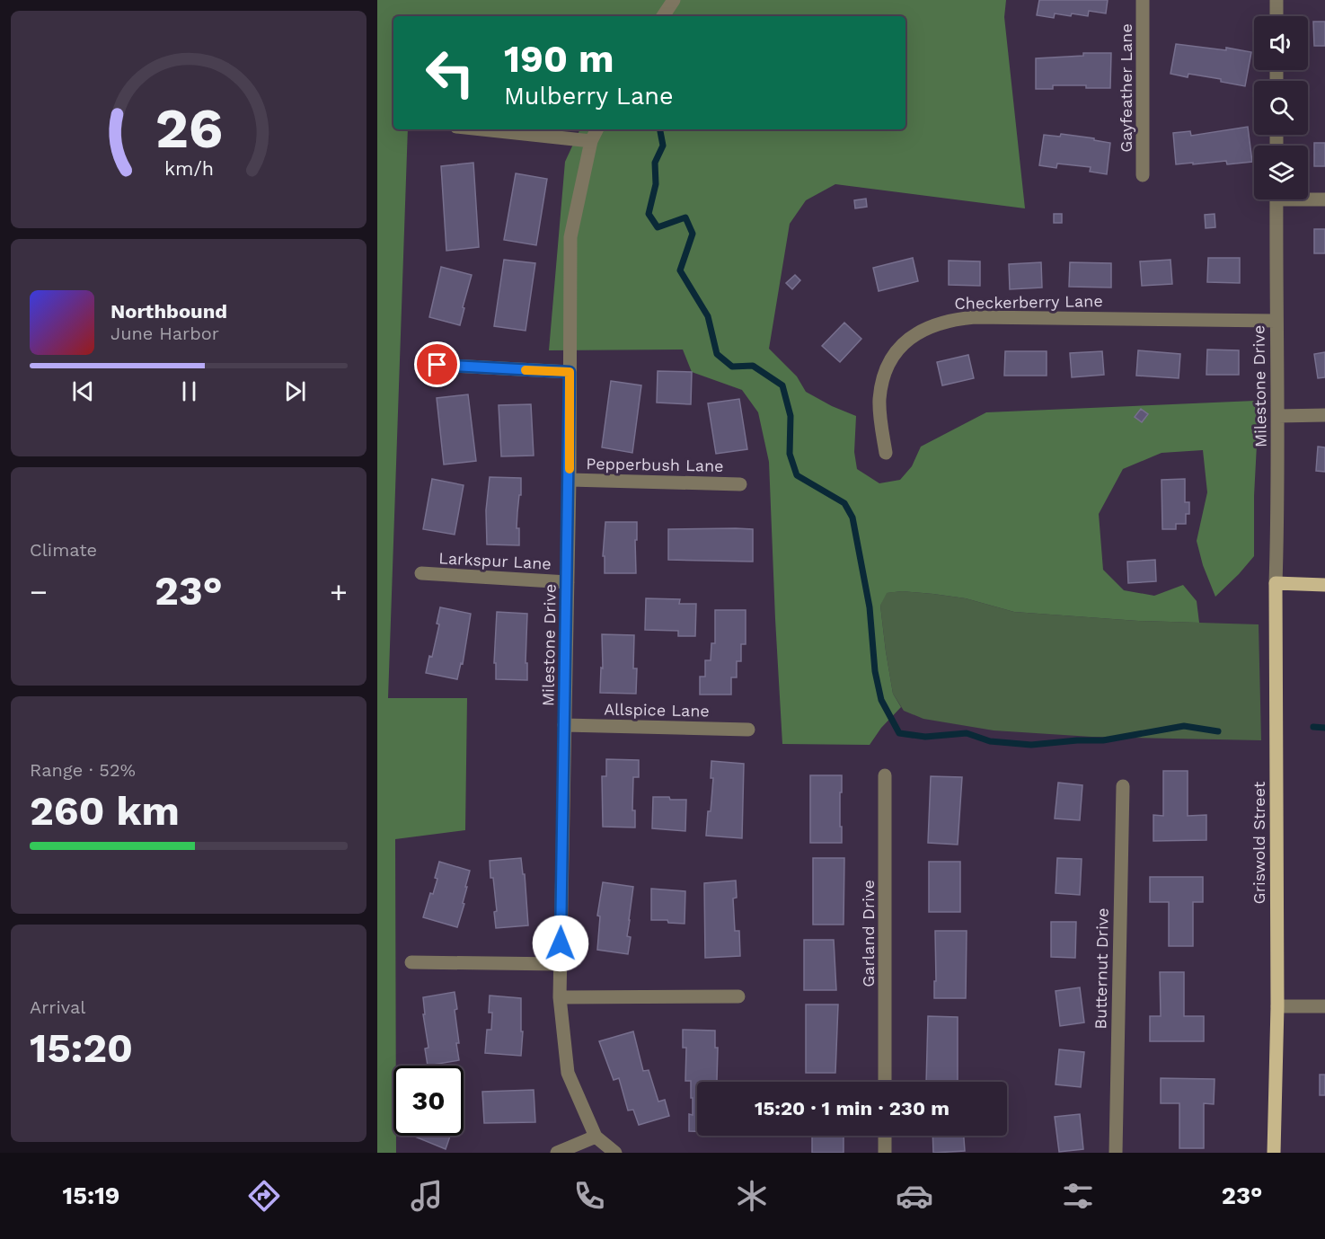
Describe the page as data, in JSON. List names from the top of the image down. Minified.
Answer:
{"streets":{"main road":["Griswold Street"],"street":["Gayfeather Lane","Checkerberry Lane","Milestone Drive","Pepperbush Lane","Larkspur Lane","Allspice Lane","Garland Drive","Butternut Drive"]},"crossings":[["Checkerberry Lane","Milestone Drive"],["Milestone Drive","Pepperbush Lane"],["Milestone Drive","Larkspur Lane"],["Milestone Drive","Allspice Lane"],["Milestone Drive","Griswold Street"]],"page":{"turn":["190 m","Mulberry Lane"],"song":["Northbound","June Harbor"],"tile":["Climate",["Range · 52%","260 km"],["Arrival","15:20"]],"heat":["−","23°","+"],"limit":"30","trip":"15:20 · 1 min · 230 m","tabs":["15:19","23°"],"gauge":["26","km/h"]}}
